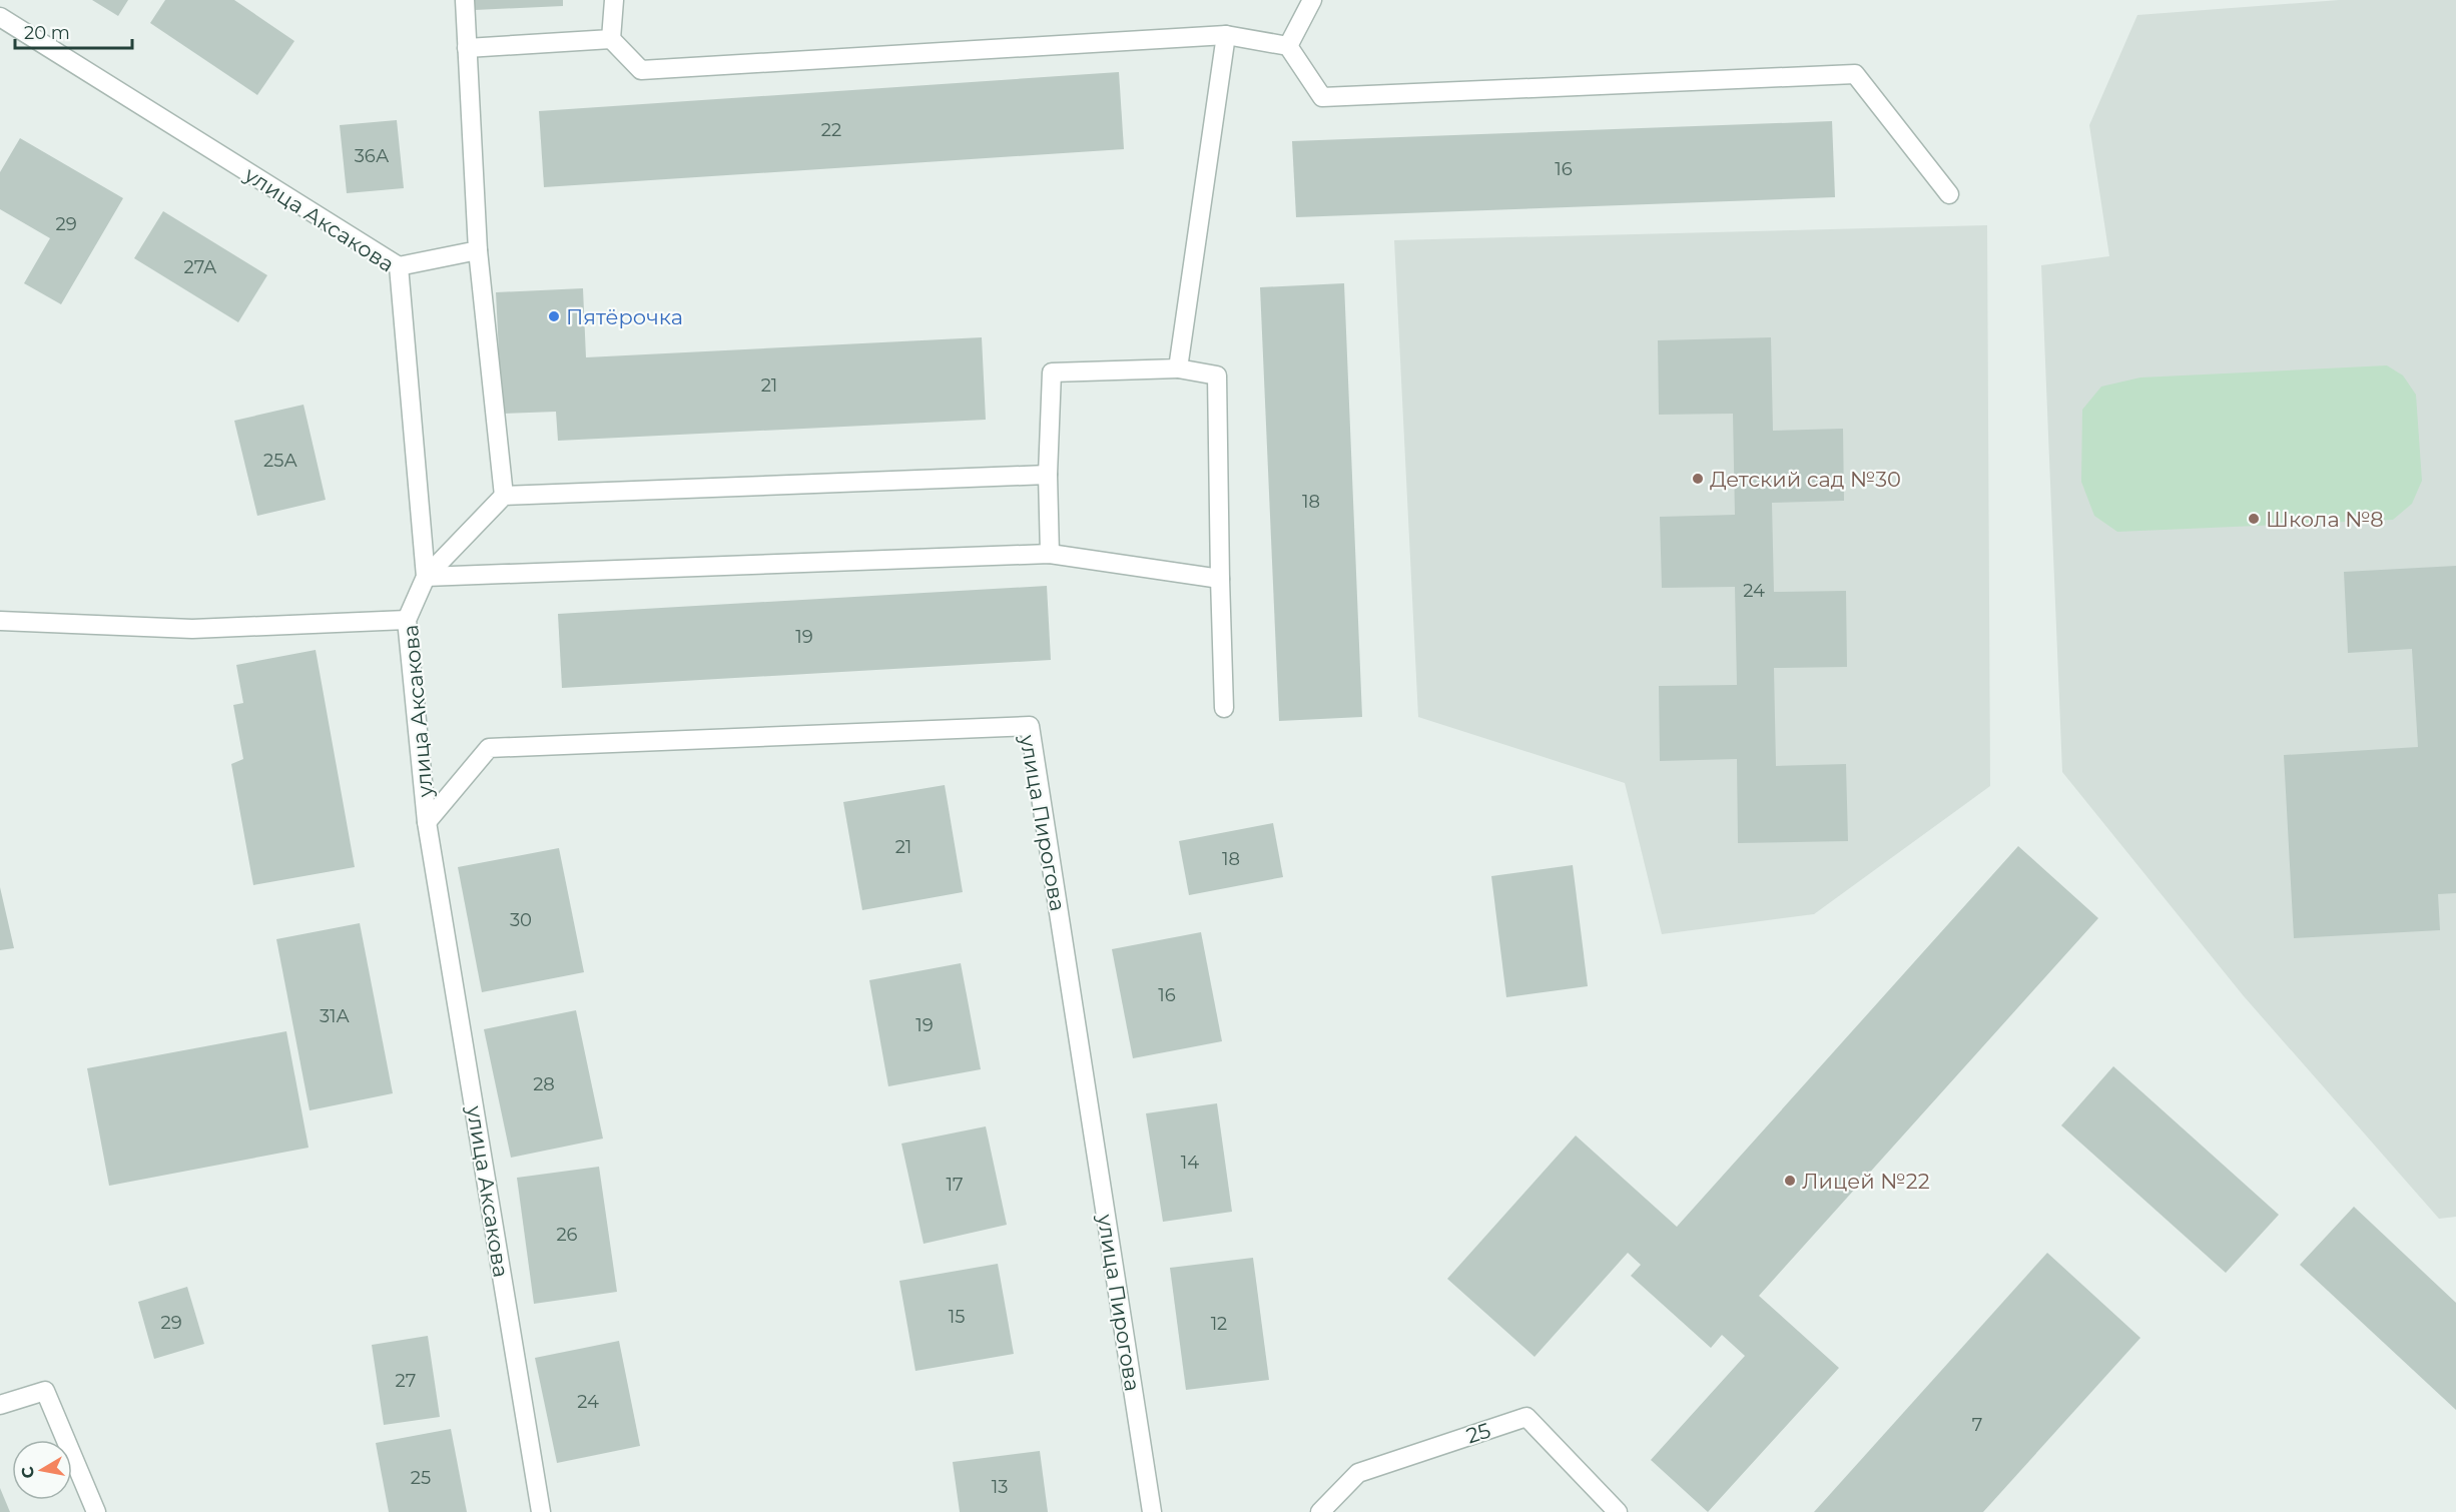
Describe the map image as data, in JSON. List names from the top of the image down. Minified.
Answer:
{"streets":{"street":["улица Аксакова","улица Пирогова","25"]},"crossings":[["улица Аксакова","улица Пирогова"]],"places":["Пятёрочка","Детский сад №30","Школа №8","Лицей №22"],"house_numbers":["22","36А","16","29","27А","21","25А","18","24","19","21","18","30","16","31А","19","28","14","17","26","15","29","12","27","24","7","25","13"],"scale_bar":"20 m","north":"left"}
